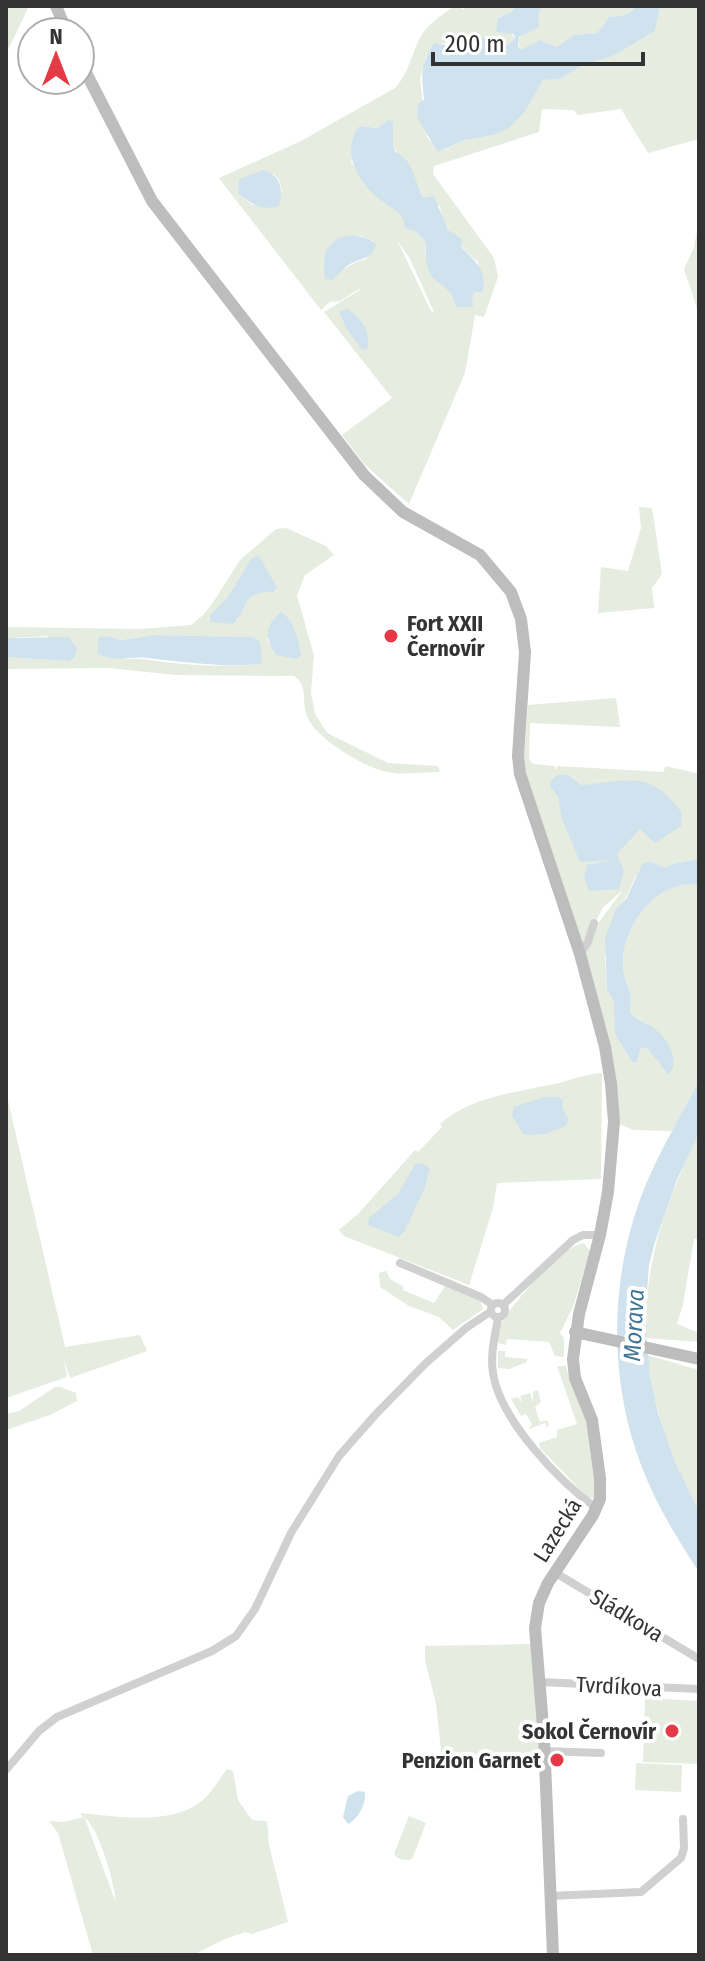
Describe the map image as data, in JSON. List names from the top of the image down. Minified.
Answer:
{"streets":{"main road":["Lazecká"],"street":["Sládkova","Tvrdíkova"]},"crossings":[["Lazecká","Sládkova"],["Lazecká","Tvrdíkova"]],"water":["Morava"],"places":["Fort XXII Černovír","Sokol Černovír","Penzion Garnet"],"scale_bar":"200 m","north":"top"}
